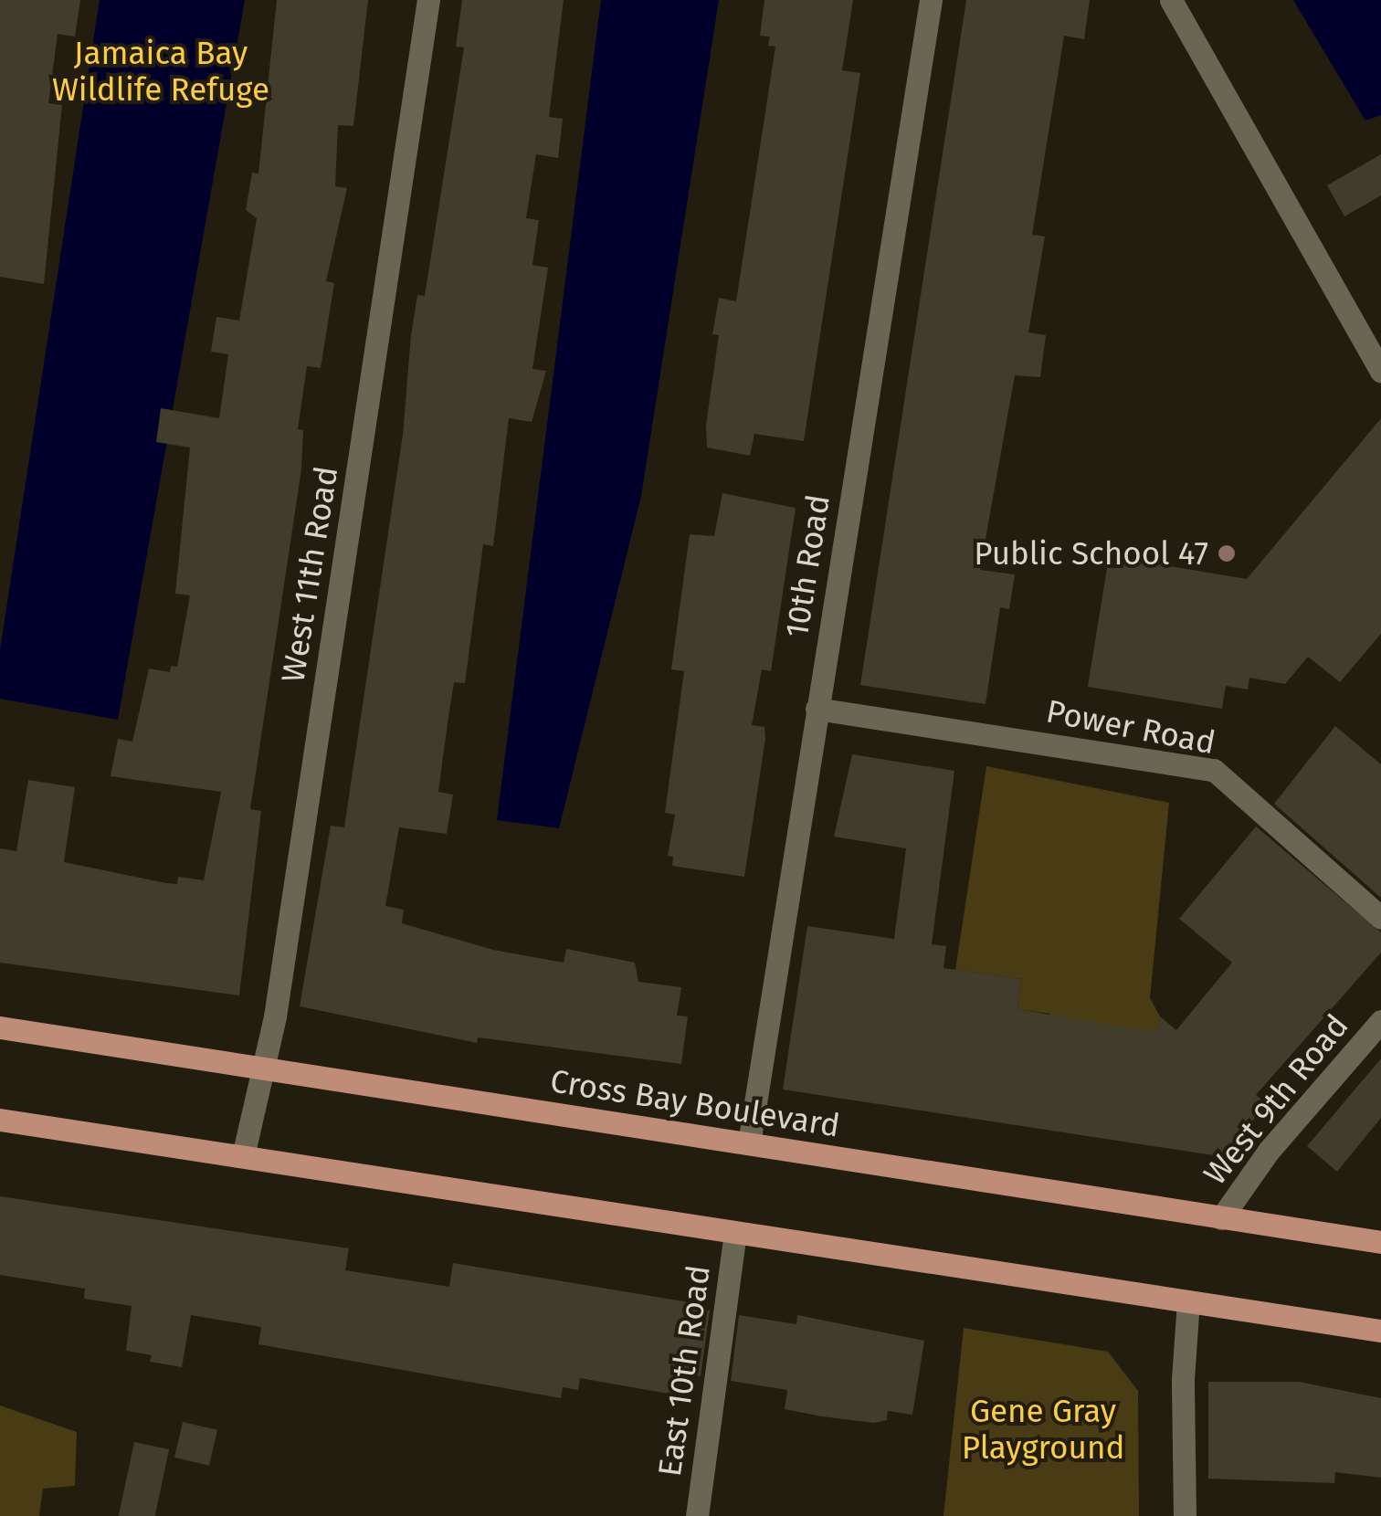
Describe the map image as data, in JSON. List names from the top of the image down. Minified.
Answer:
{"streets":{"main road":["Cross Bay Boulevard"],"street":["10th Road","West 11th Road","Power Road","West 9th Road","East 10th Road"]},"crossings":[["10th Road","Power Road"],["10th Road","Cross Bay Boulevard"],["West 11th Road","Cross Bay Boulevard"],["West 9th Road","Cross Bay Boulevard"]],"parks":["Jamaica Bay Wildlife Refuge","Gene Gray Playground"],"places":["Public School 47"]}
